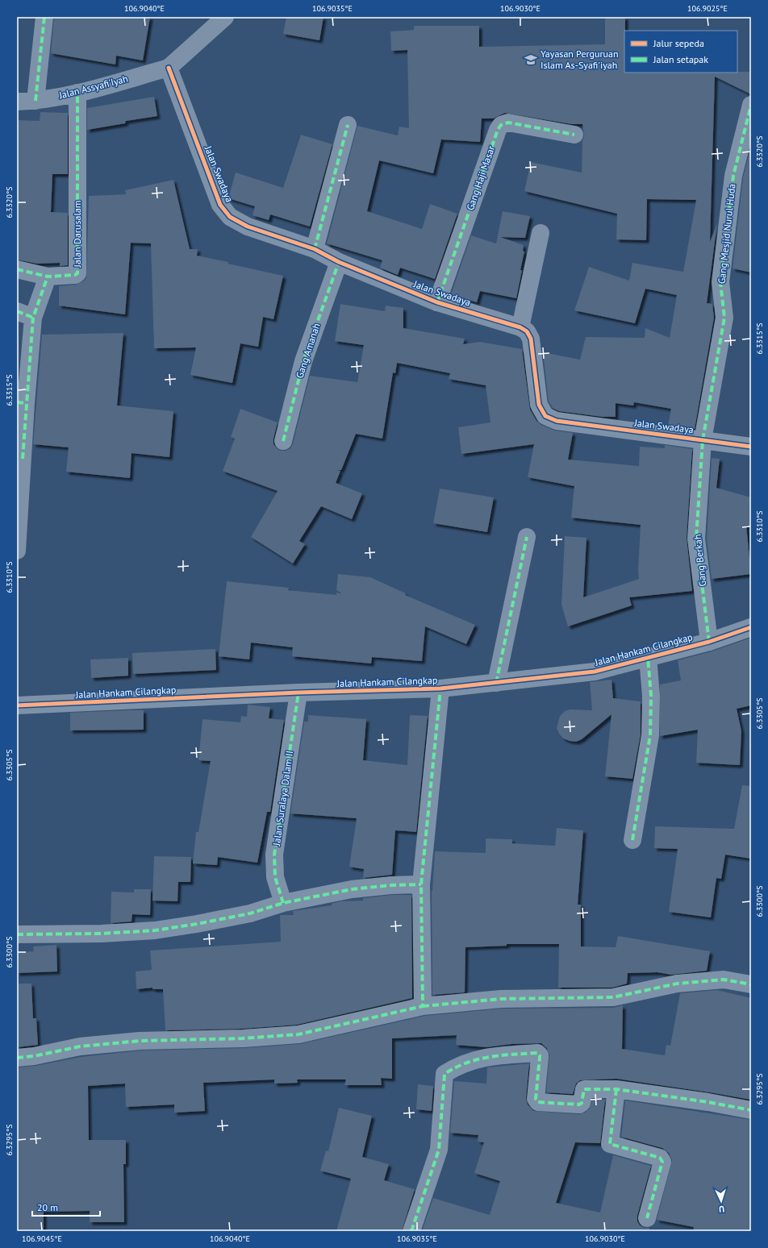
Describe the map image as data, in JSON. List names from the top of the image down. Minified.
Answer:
{"streets":{"street":["Jalan Assyafi'Iyah","Jalan Swadaya","Gang Haji Masar","Jalan Darusalam","Gang Mesjid Nurul Huda","Gang Amanah","Gang Berkah","Jalan Hankam Cilangkap","Jalan Suralaya Dalam II"]},"crossings":[["Jalan Assyafi'Iyah","Jalan Swadaya"],["Jalan Assyafi'Iyah","Jalan Darusalam"],["Jalan Swadaya","Gang Haji Masar"],["Jalan Swadaya","Gang Mesjid Nurul Huda"],["Jalan Swadaya","Gang Amanah"],["Jalan Swadaya","Gang Berkah"],["Gang Mesjid Nurul Huda","Gang Berkah"],["Gang Berkah","Jalan Hankam Cilangkap"],["Jalan Hankam Cilangkap","Jalan Suralaya Dalam II"]],"places":{"school or university":["Yayasan Perguruan Islam As-Syafi'iyah"]},"legend":["Jalur sepeda","Jalan setapak"],"scale_bar":"20 m","north":"bottom","coordinates":["106.9040°E","106.9035°E","106.9030°E","106.9025°E","6.3320°S","6.3315°S","6.3310°S","6.3305°S","6.3300°S","6.3295°S","106.9045°E"]}
